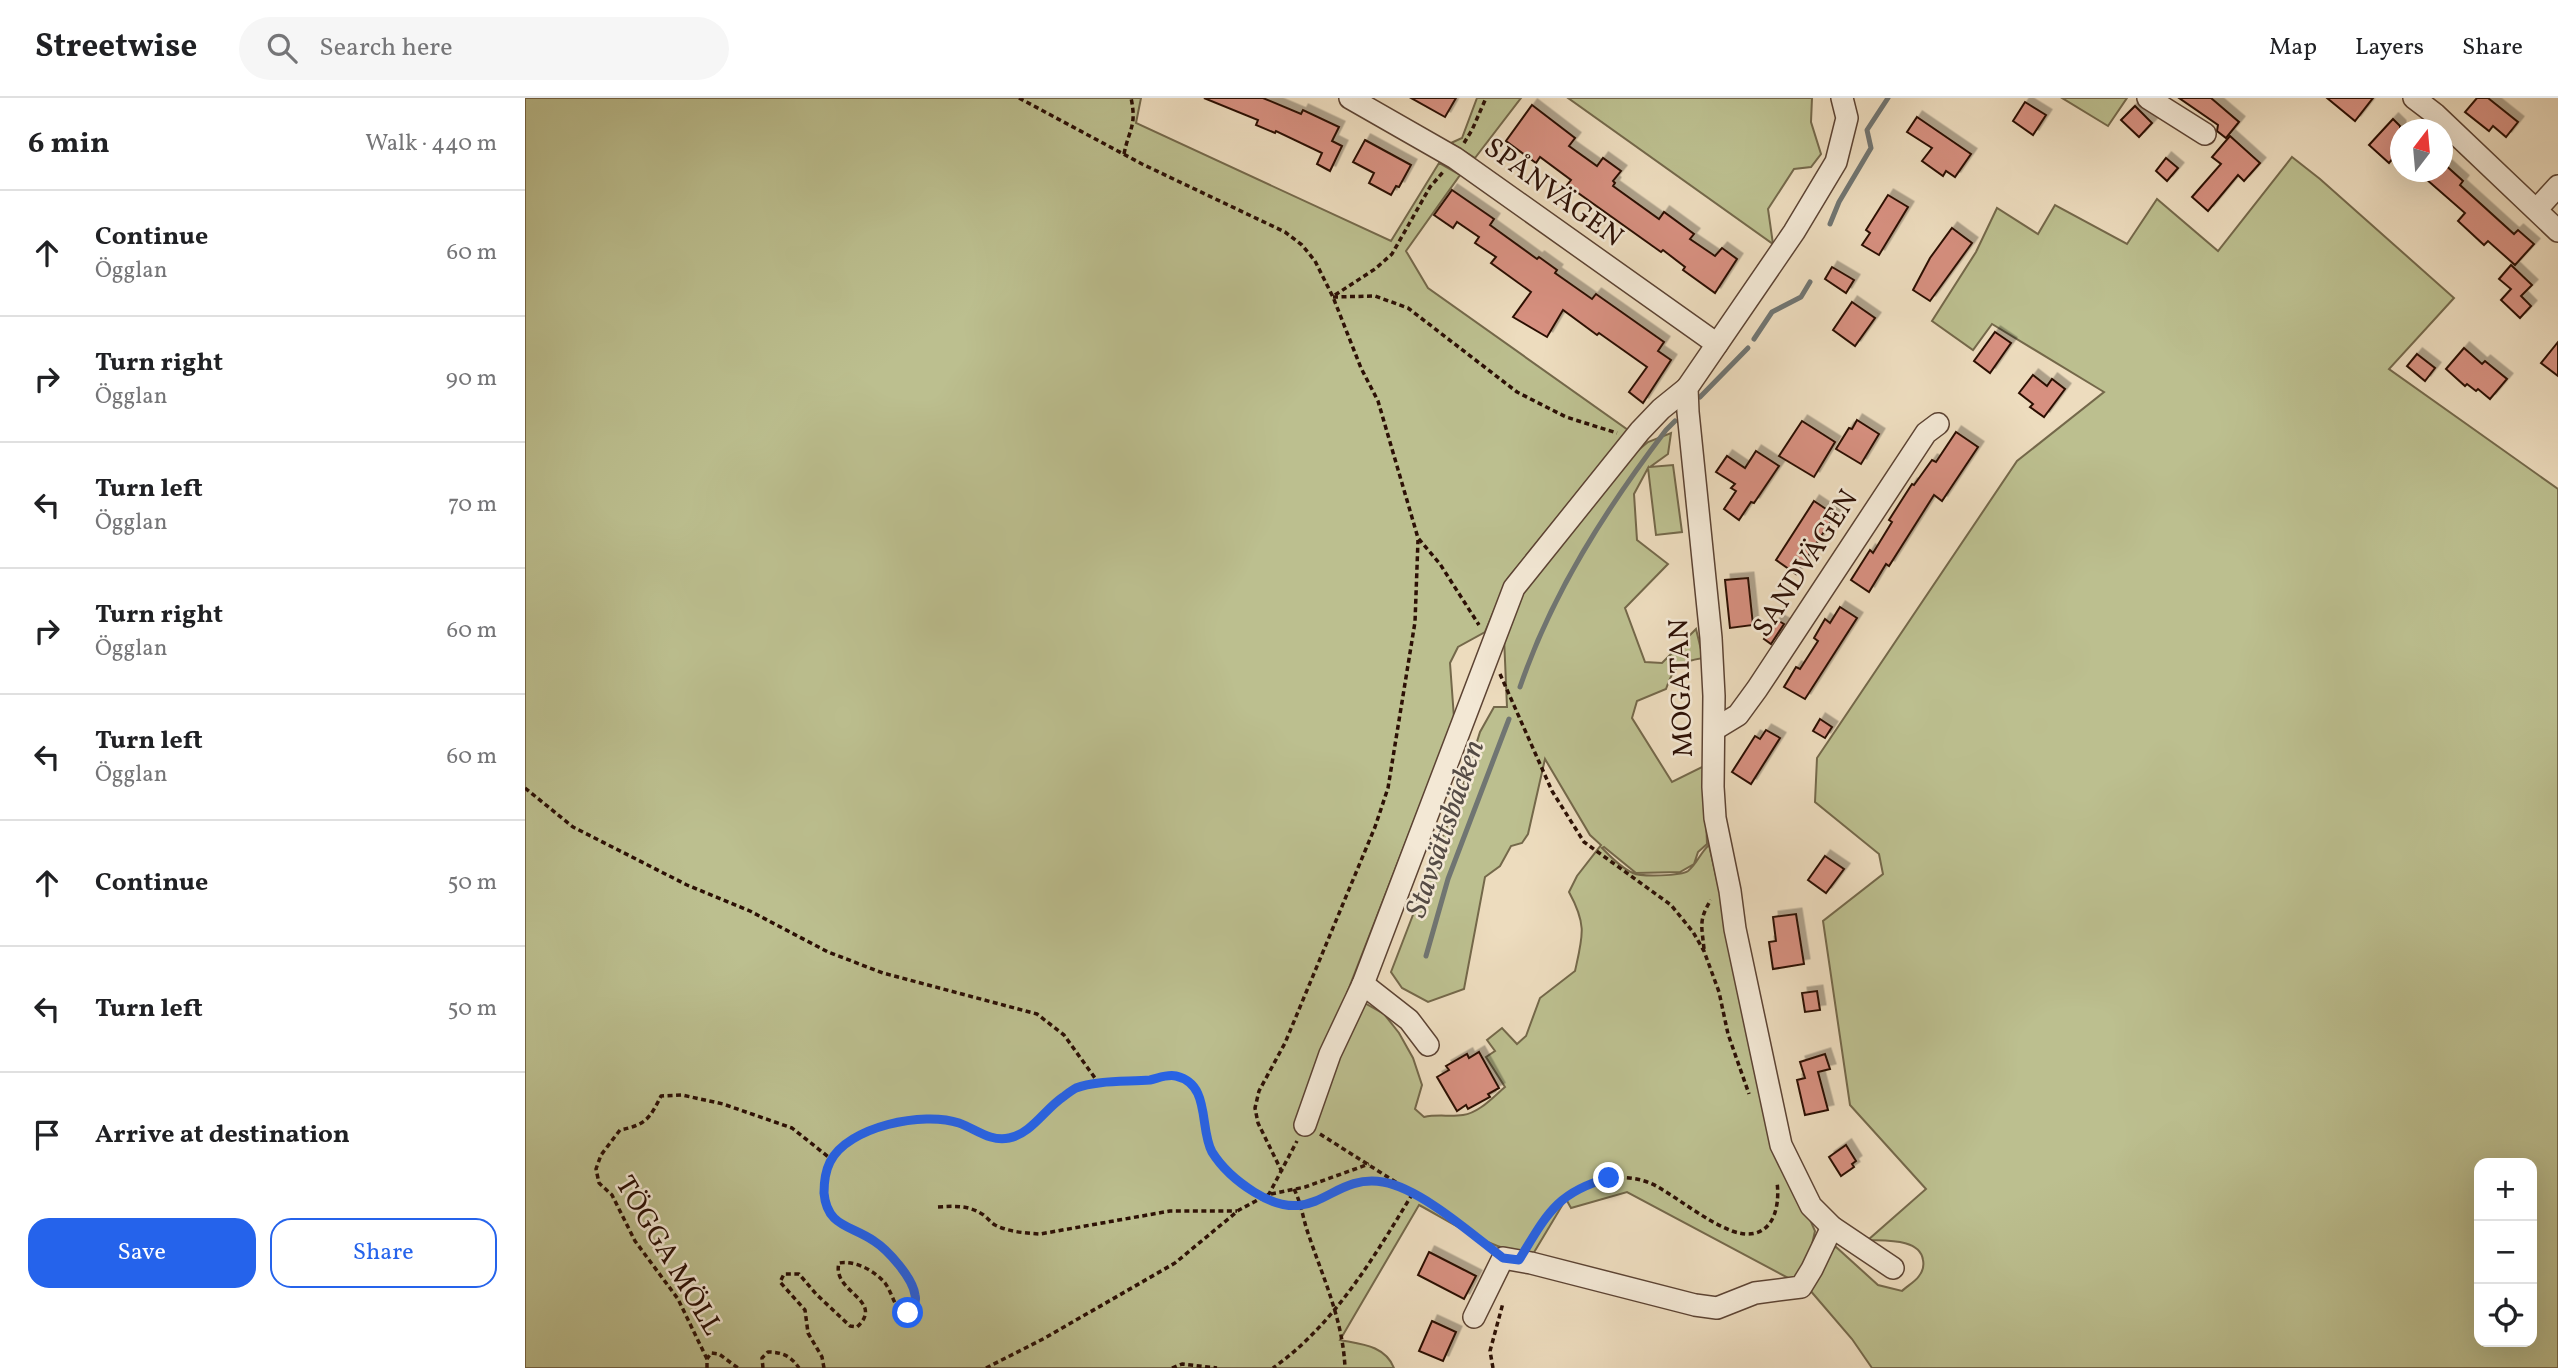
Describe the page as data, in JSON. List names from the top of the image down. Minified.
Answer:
{"streets":{"street":["SPÅNVÄGEN","SANDVÄGEN","MOGATAN"],"path":["TÖGGA MÖLL"]},"crossings":[["SANDVÄGEN","MOGATAN"]],"water":["Stavsättsbäcken"],"north":"top","page":{"header":"Streetwise","search":"Search here","nav":["Map","Layers","Share"],"heading":["6 min","Walk · 440 m"],"list":[["Continue","Ögglan","60 m"],["Turn right","Ögglan","90 m"],["Turn left","Ögglan","70 m"],["Turn right","Ögglan","60 m"],["Turn left","Ögglan","60 m"],["Continue","50 m"],["Turn left","50 m"],"Arrive at destination"],"map_buttons":["+","−"],"buttons":["Save","Share"]}}
